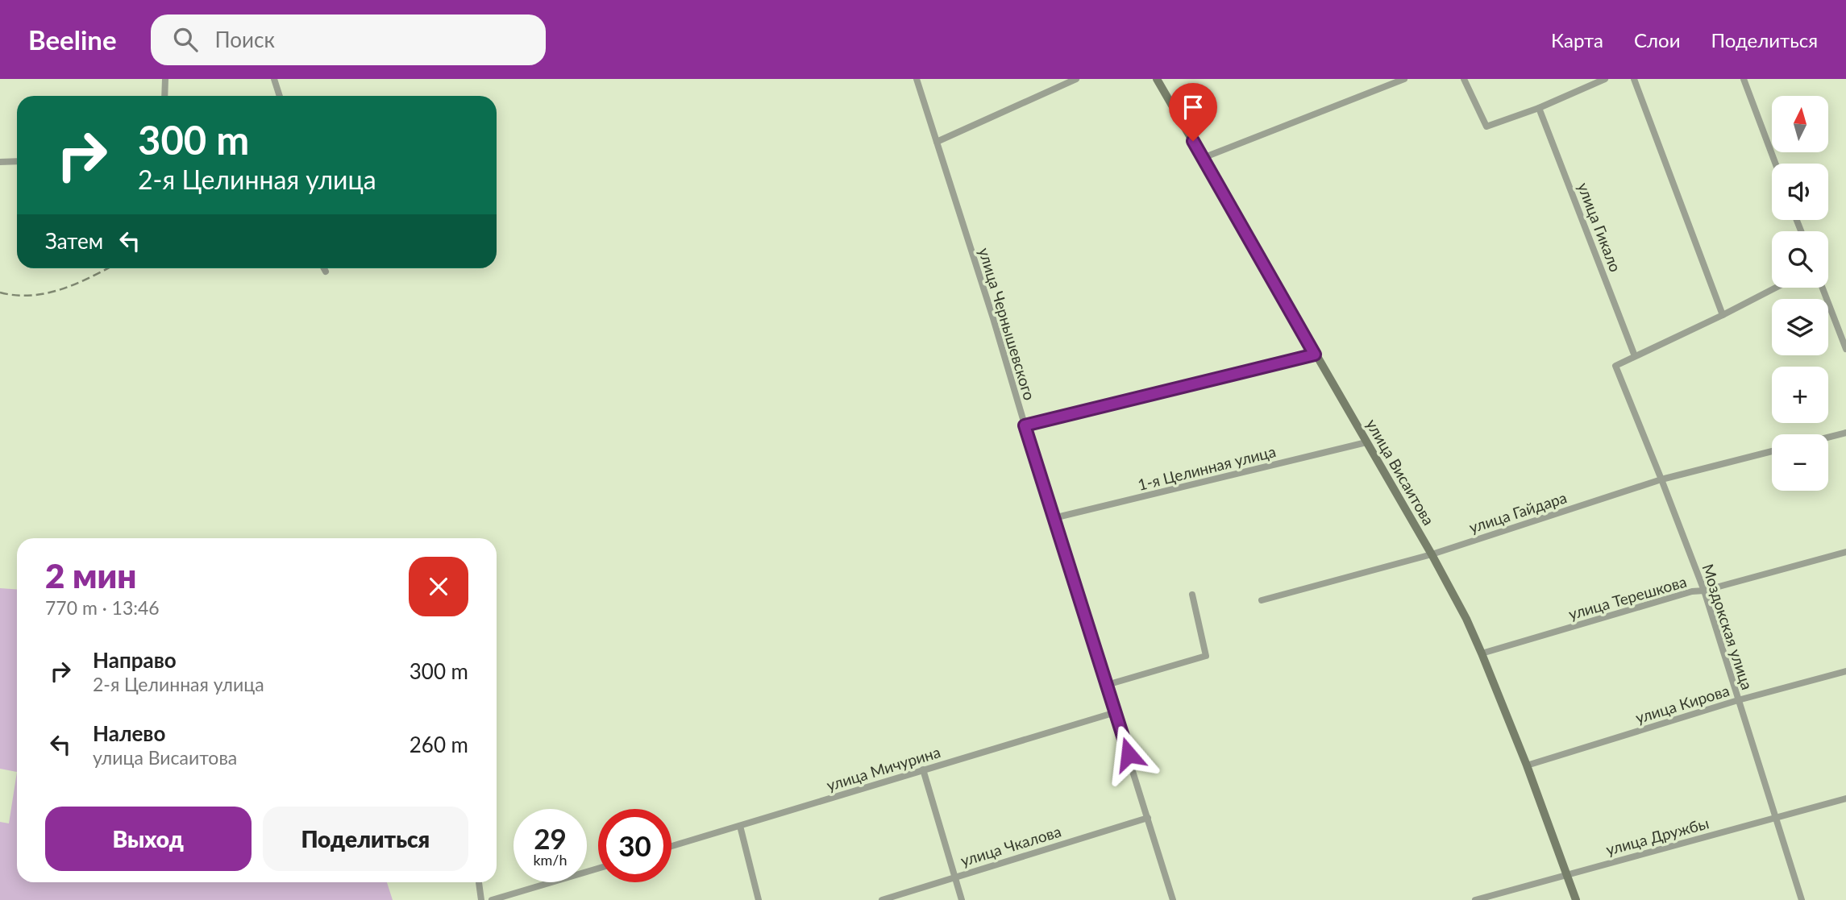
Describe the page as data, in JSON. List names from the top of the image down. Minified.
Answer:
{"streets":{"street":["улица Гикало","улица Чернышевского","1-я Целинная улица","улица Висаитова","улица Гайдара","улица Терешкова","Моздокская улица","улица Кирова","улица Мичурина","улица Дружбы","улица Чкалова"]},"crossings":[["улица Гикало","Моздокская улица"],["улица Чернышевского","1-я Целинная улица"],["улица Чернышевского","улица Мичурина"],["улица Чернышевского","улица Чкалова"],["1-я Целинная улица","улица Висаитова"],["улица Висаитова","улица Гайдара"],["улица Висаитова","улица Терешкова"],["улица Висаитова","улица Кирова"],["улица Висаитова","улица Дружбы"],["улица Гайдара","Моздокская улица"],["улица Терешкова","Моздокская улица"],["Моздокская улица","улица Кирова"],["Моздокская улица","улица Дружбы"]],"north":"top","page":{"header":"Beeline","search":"Поиск","nav":["Карта","Слои","Поделиться"],"map_buttons":["+","−"],"turn":["300 m","2-я Целинная улица"],"then":"Затем","heading":["2 мин","770 m · 13:46"],"list":[{"name":"Направо","note":"2-я Целинная улица","value":"300 m"},{"name":"Налево","note":"улица Висаитова","value":"260 m"}],"buttons":["Выход","Поделиться"],"speed":"29 km/h","limit":"30"}}
